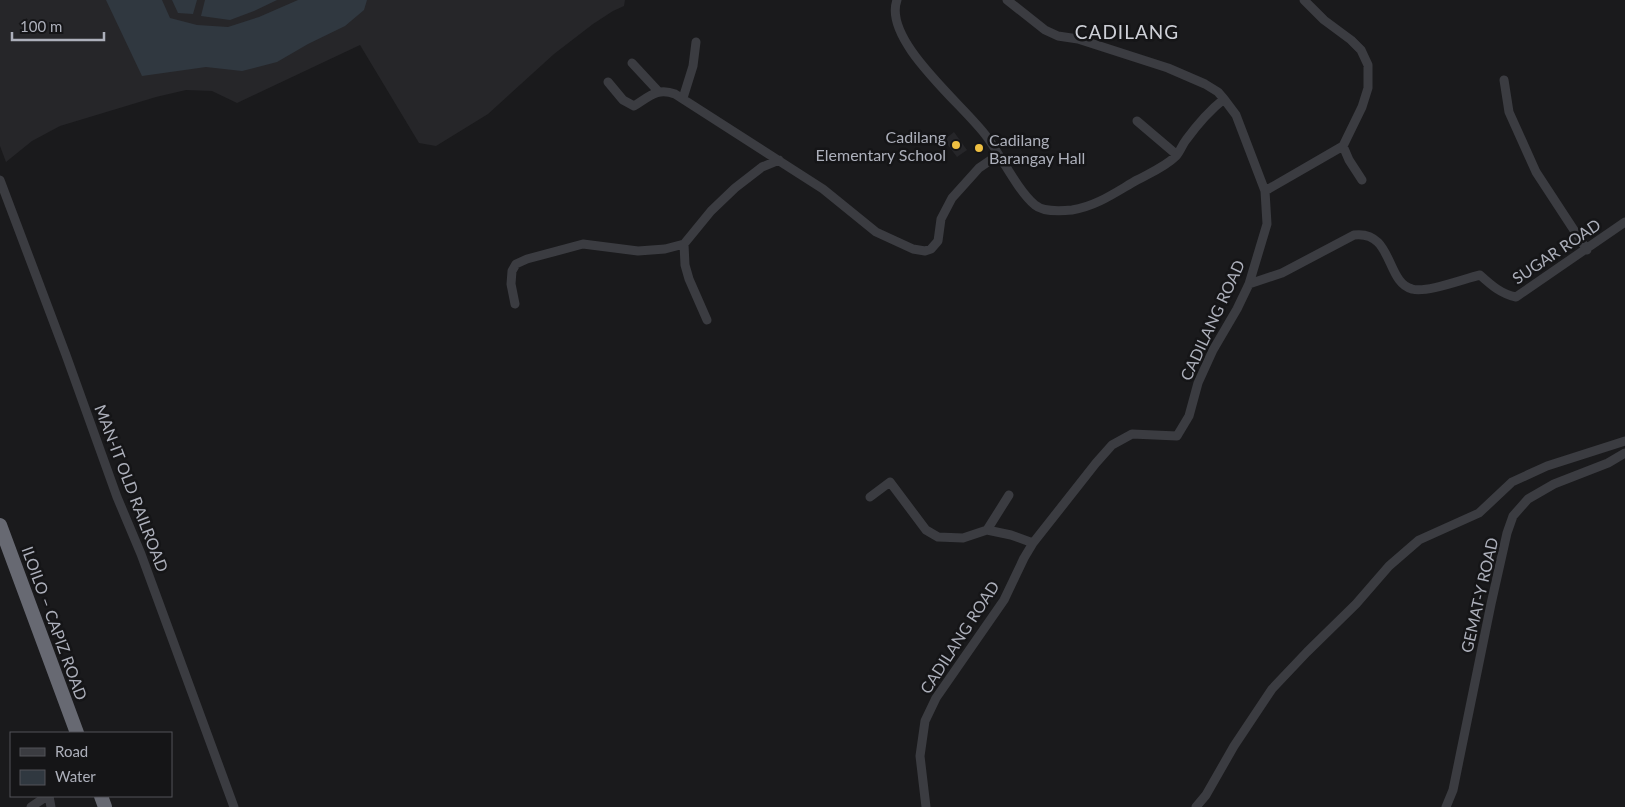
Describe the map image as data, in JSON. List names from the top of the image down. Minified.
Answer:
{"streets":{"highway":["ILOILO – CAPIZ ROAD"],"street":["SUGAR ROAD","CADILANG ROAD","MAN-IT OLD RAILROAD","GEMAT-Y ROAD"]},"crossings":[["SUGAR ROAD","CADILANG ROAD"]],"districts":["CADILANG"],"places":["Cadilang Elementary School","Cadilang Barangay Hall"],"legend":["Road","Water"],"scale_bar":"100 m"}
